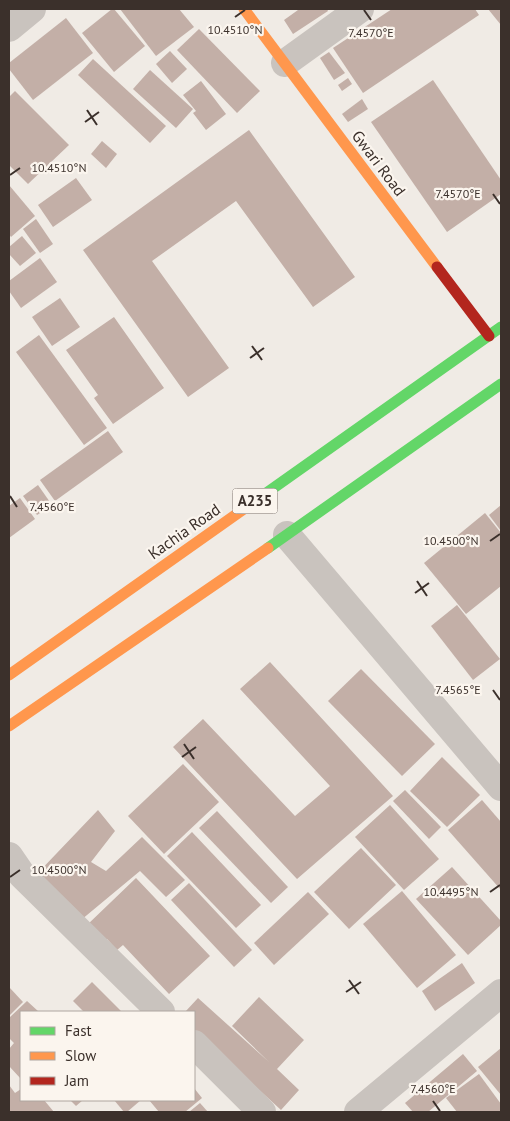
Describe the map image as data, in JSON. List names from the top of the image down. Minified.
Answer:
{"streets":{"main road":["Gwari Road","A235","Kachia Road"]},"crossings":[["Gwari Road","Kachia Road"]],"legend":["Fast","Slow","Jam"],"coordinates":["10.4510°N","7.4570°E","7.4560°E","10.4500°N","7.4565°E","10.4495°N"]}
